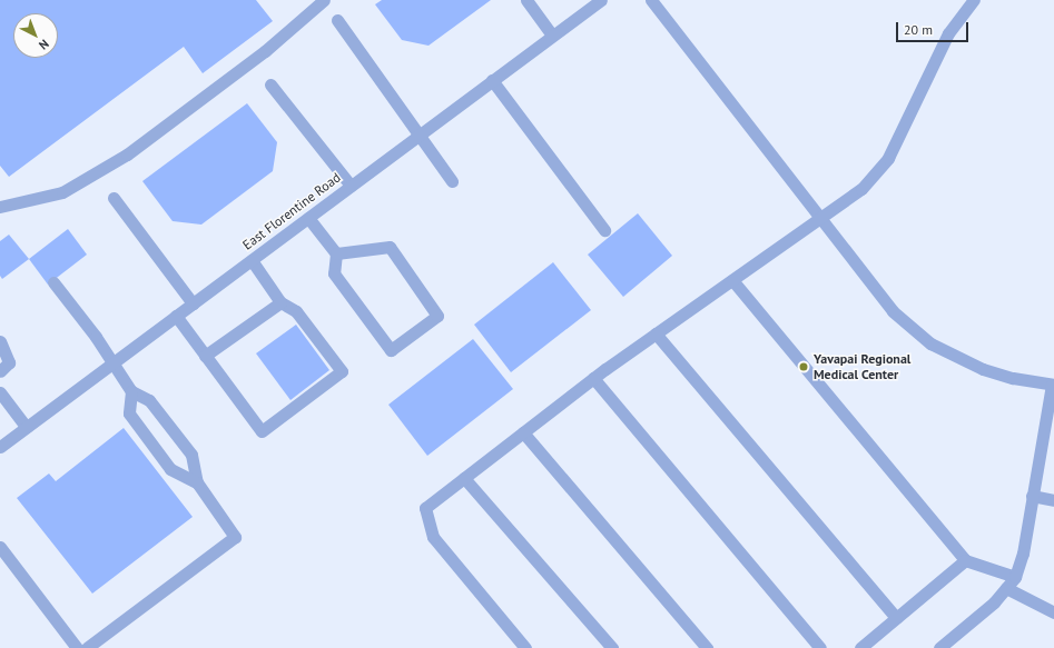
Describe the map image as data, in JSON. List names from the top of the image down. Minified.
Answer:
{"streets":{"street":["East Florentine Road"]},"places":["Yavapai Regional Medical Center"],"scale_bar":"20 m","north":"bottom right"}
